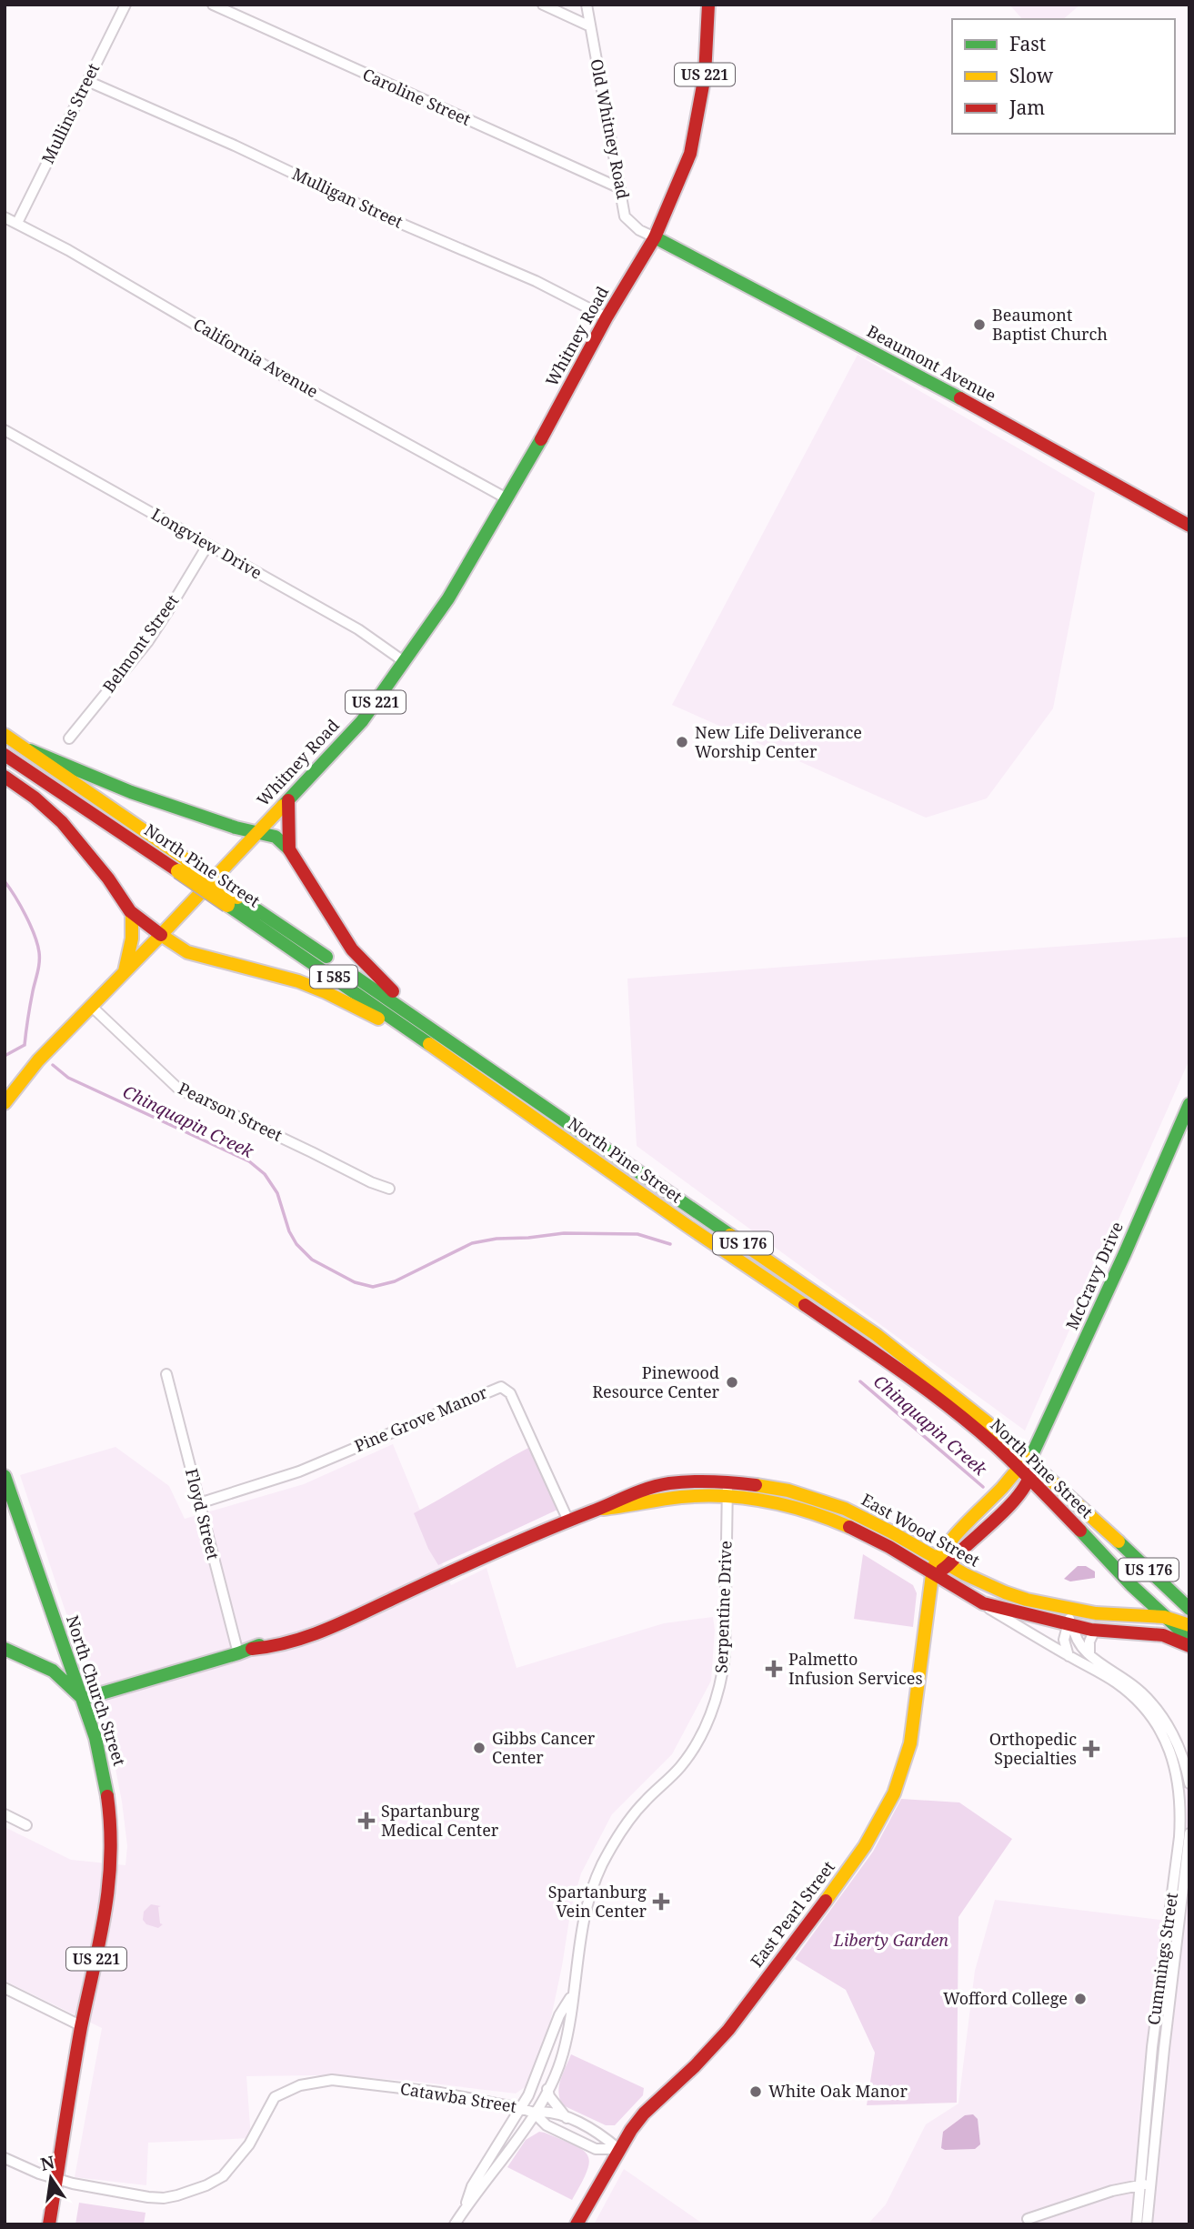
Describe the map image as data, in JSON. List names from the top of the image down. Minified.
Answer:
{"streets":{"main road":["US 221","Whitney Road","Beaumont Avenue","North Pine Street","I 585","US 176","McCravy Drive","East Wood Street","North Church Street","East Pearl Street"],"street":["Caroline Street","Mullins Street","Old Whitney Road","Mulligan Street","California Avenue","Longview Drive","Belmont Street","Pearson Street","Pine Grove Manor","Floyd Street","Serpentine Drive","Cummings Street","Catawba Street"]},"crossings":[["US 221","Old Whitney Road"],["US 221","Whitney Road"],["US 221","Beaumont Avenue"],["Caroline Street","Old Whitney Road"],["Mullins Street","Mulligan Street"],["Mullins Street","California Avenue"],["Old Whitney Road","Whitney Road"],["Old Whitney Road","Beaumont Avenue"],["Mulligan Street","Whitney Road"],["Whitney Road","California Avenue"],["Whitney Road","Beaumont Avenue"],["Whitney Road","Longview Drive"],["Whitney Road","Pearson Street"],["Longview Drive","Belmont Street"],["North Pine Street","McCravy Drive"],["North Pine Street","East Wood Street"],["Pine Grove Manor","Floyd Street"],["Pine Grove Manor","East Wood Street"],["Floyd Street","East Wood Street"],["East Wood Street","Serpentine Drive"],["East Wood Street","North Church Street"],["East Wood Street","East Pearl Street"],["East Wood Street","Cummings Street"],["Serpentine Drive","Catawba Street"],["North Church Street","Catawba Street"],["East Pearl Street","Catawba Street"]],"water":["Chinquapin Creek"],"parks":["Liberty Garden"],"places":{"other":["Beaumont Baptist Church","New Life Deliverance Worship Center","Pinewood Resource Center","Gibbs Cancer Center","Wofford College","White Oak Manor"],"health":["Palmetto Infusion Services","Orthopedic Specialties","Spartanburg Medical Center","Spartanburg Vein Center"]},"legend":["Fast","Slow","Jam"],"north":"top"}
